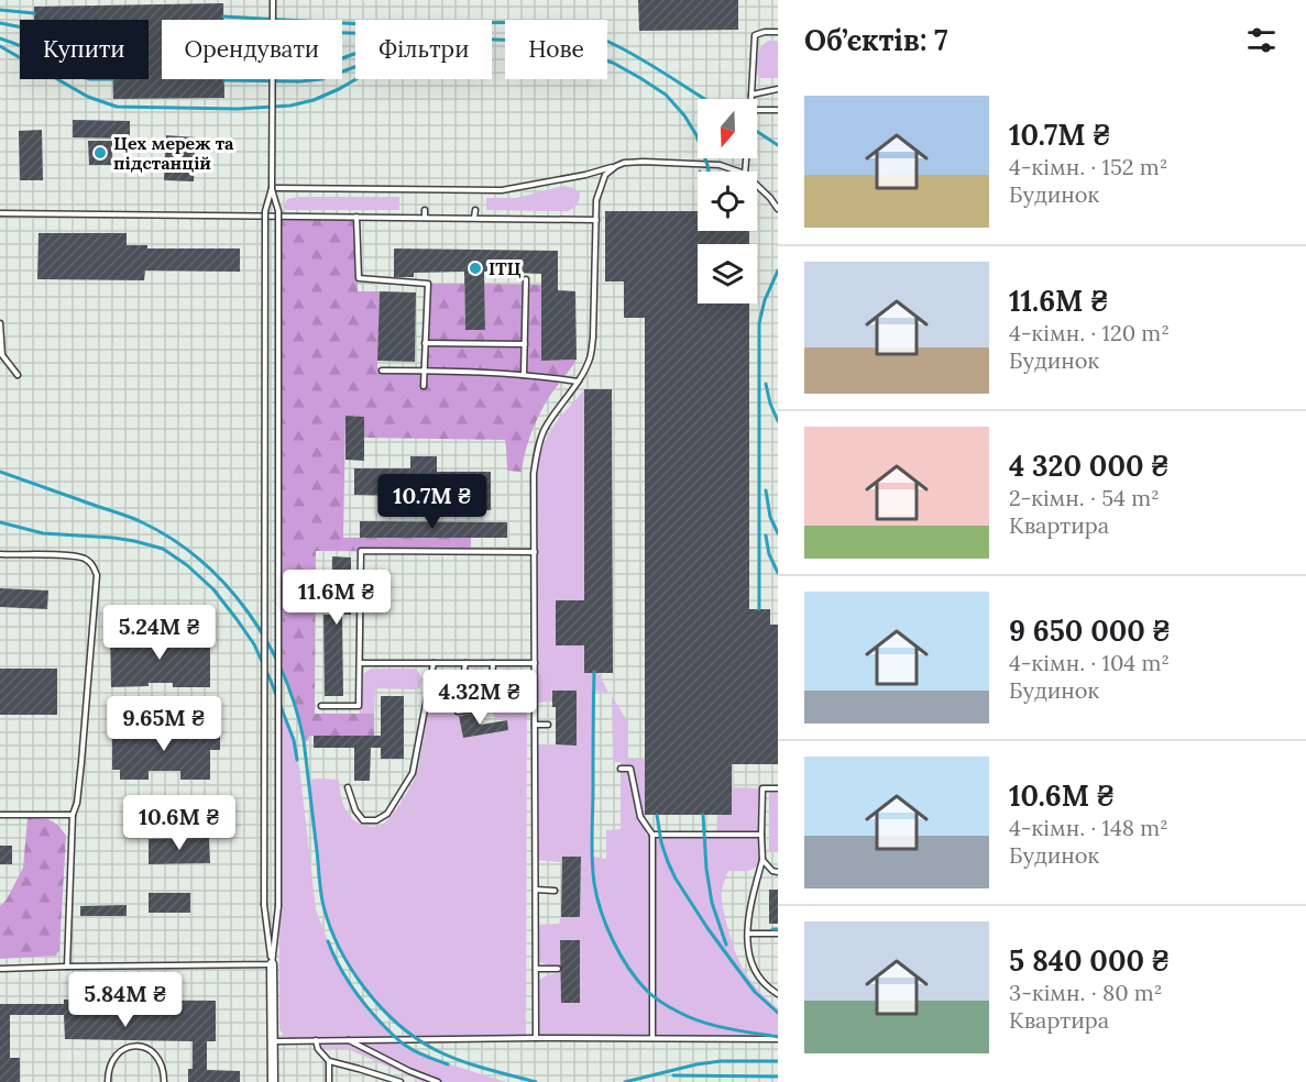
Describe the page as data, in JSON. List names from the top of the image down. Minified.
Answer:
{"places":["Цех мереж та підстанцій","ІТЦ"],"north":"bottom","page":{"heading":"Об’єктів: 7","chip":["Купити","Орендувати","Фільтри","Нове"],"list":[{"name":"10.7M ₴","note":"4-кімн. · 152 m² · Будинок"},{"name":"11.6M ₴","note":"4-кімн. · 120 m² · Будинок"},{"name":"4 320 000 ₴","note":"2-кімн. · 54 m² · Квартира"},{"name":"9 650 000 ₴","note":"4-кімн. · 104 m² · Будинок"},{"name":"10.6M ₴","note":"4-кімн. · 148 m² · Будинок"},{"name":"5 840 000 ₴","note":"3-кімн. · 80 m² · Квартира"}],"price":["10.7M ₴","11.6M ₴","5.24M ₴","4.32M ₴","9.65M ₴","10.6M ₴","5.84M ₴"]}}
